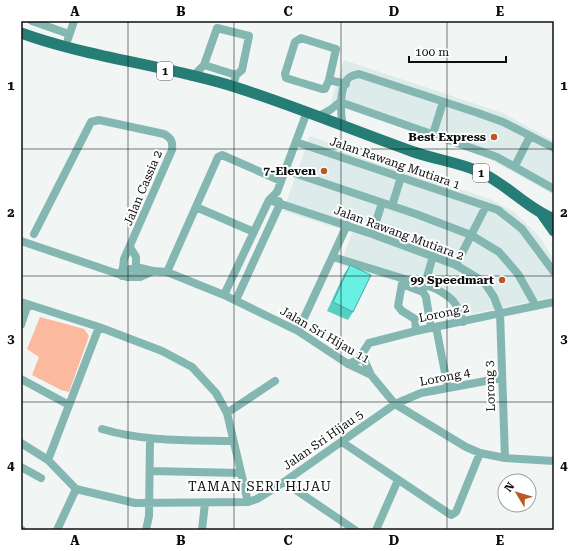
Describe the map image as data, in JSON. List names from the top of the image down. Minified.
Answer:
{"streets":{"main road":["1"],"street":["Jalan Rawang Mutiara 1","Jalan Cassia 2","Jalan Rawang Mutiara 2","Lorong 2","Jalan Sri Hijau 11","Lorong 4","Lorong 3","Jalan Sri Hijau 5"]},"crossings":[["Jalan Rawang Mutiara 2","Lorong 2"],["Jalan Rawang Mutiara 2","Lorong 3"],["Lorong 2","Jalan Sri Hijau 11"],["Lorong 2","Lorong 3"],["Jalan Sri Hijau 11","Lorong 4"],["Jalan Sri Hijau 11","Lorong 3"],["Jalan Sri Hijau 11","Jalan Sri Hijau 5"],["Lorong 4","Lorong 3"],["Lorong 4","Jalan Sri Hijau 5"]],"districts":["TAMAN SERI HIJAU"],"places":["Best Express","7-Eleven","99 Speedmart"],"scale_bar":"100 m","north":"top left","grid":{"columns":["A","B","C","D","E"],"rows":["1","2","3","4"]}}
